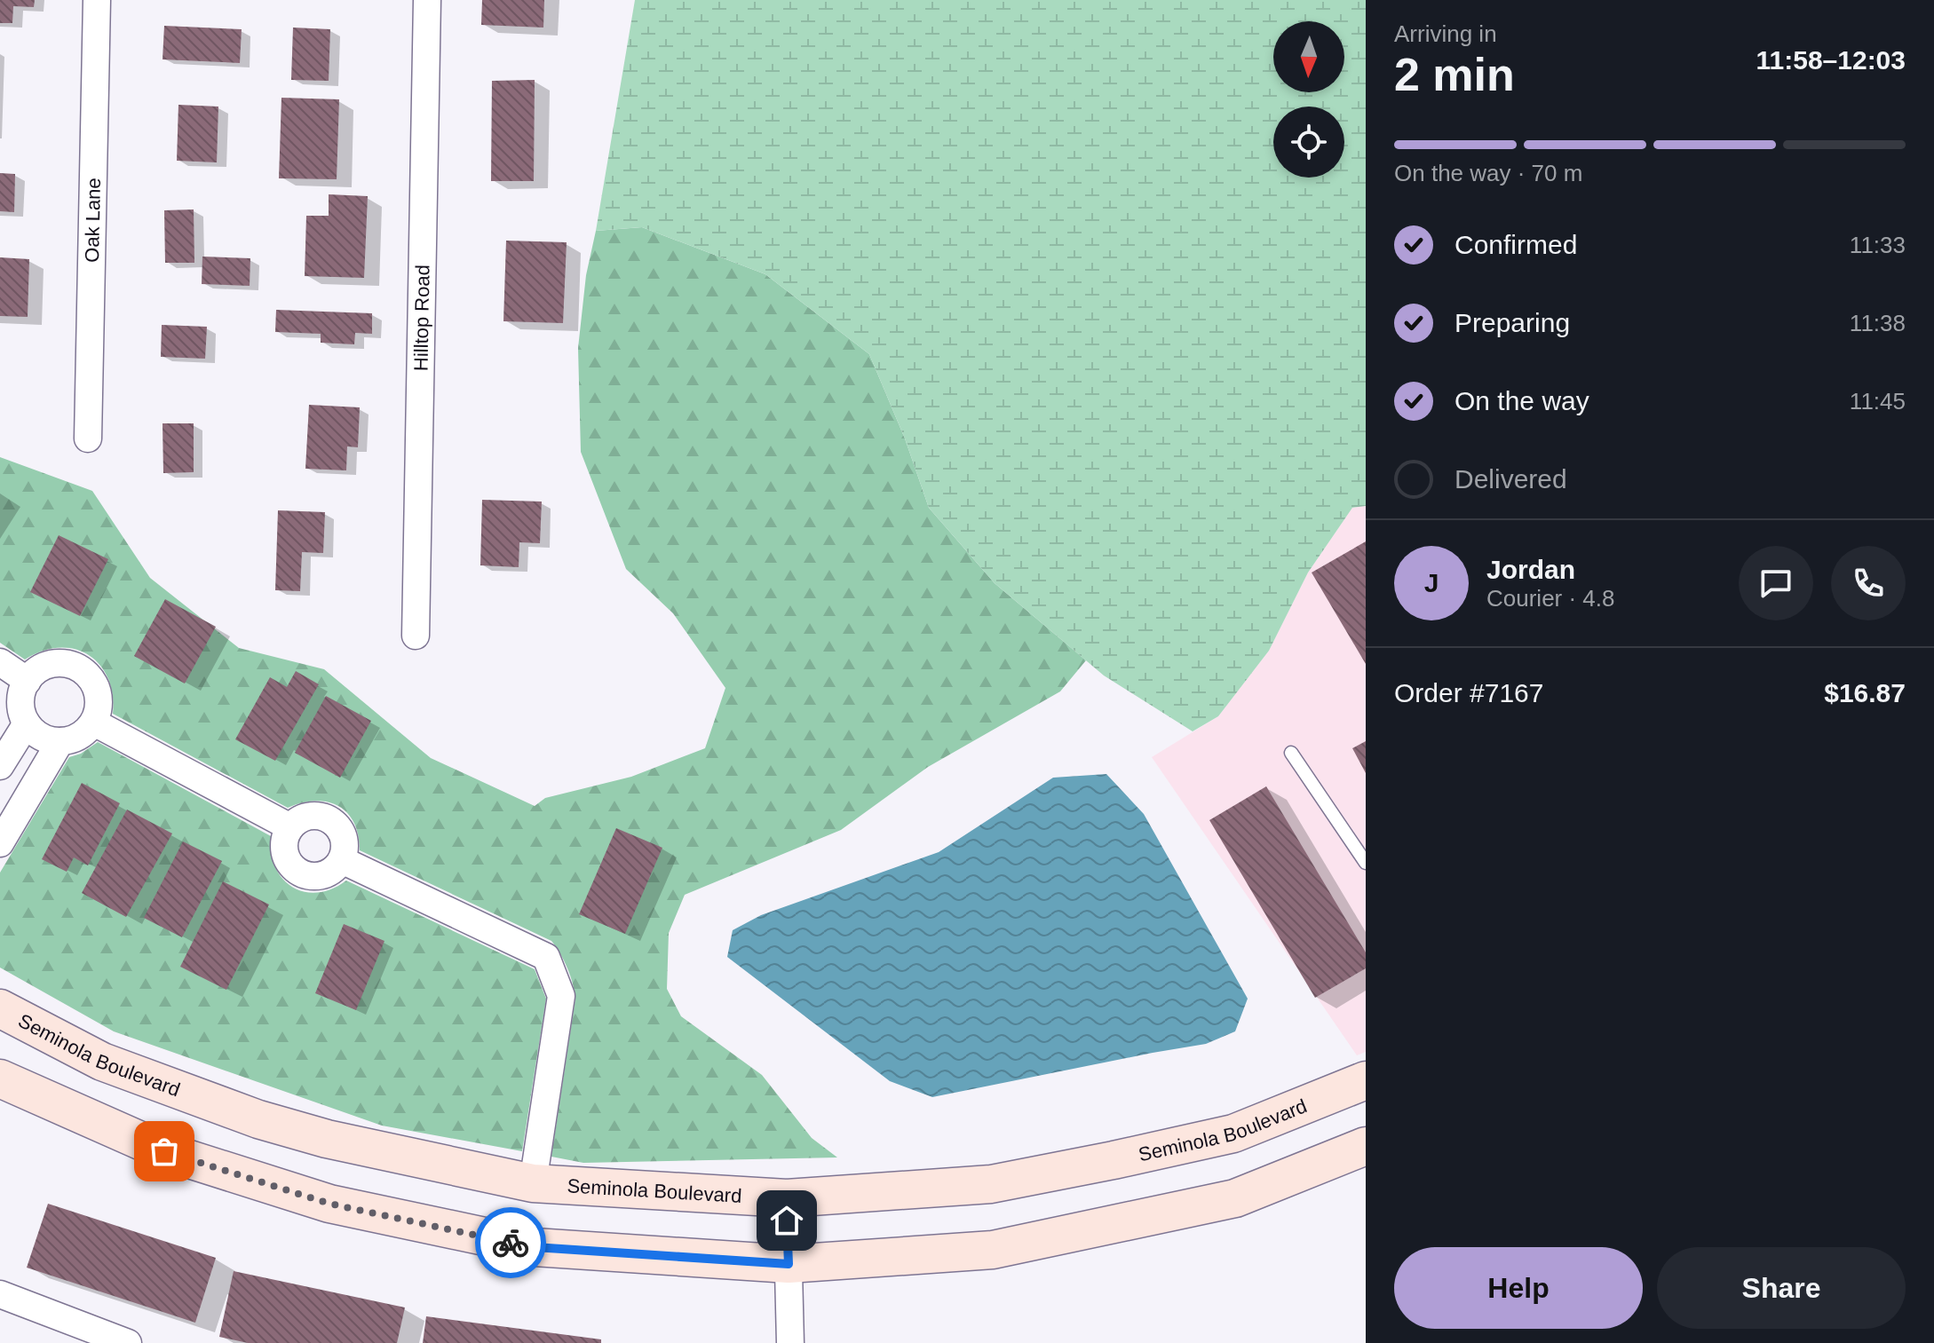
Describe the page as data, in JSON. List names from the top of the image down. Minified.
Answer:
{"streets":{"main road":["Seminola Boulevard"],"street":["Oak Lane","Hilltop Road"]},"north":"bottom","page":{"heading":["2 min","Arriving in","11:58–12:03"],"panel":["Jordan","Courier · 4.8","Order #7167","$16.87"],"bar":"On the way · 70 m","list":[["Confirmed","11:33"],["Preparing","11:38"],["On the way","11:45"],"Delivered"],"round":"J","buttons":["Help","Share"]}}
